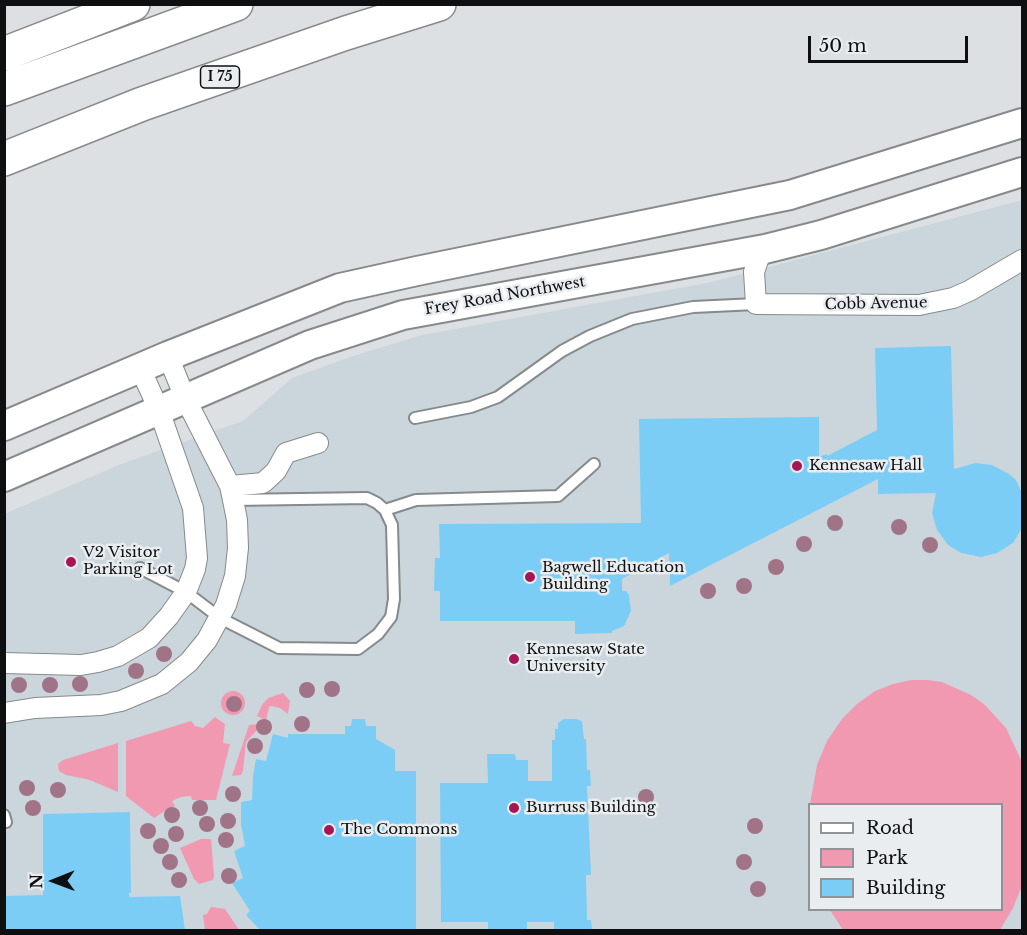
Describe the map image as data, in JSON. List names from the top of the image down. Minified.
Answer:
{"streets":{"highway":["I 75"],"main road":["Frey Road Northwest"],"street":["Cobb Avenue"]},"places":["Kennesaw Hall","V2 Visitor Parking Lot","Bagwell Education Building","Kennesaw State University","Burruss Building","The Commons"],"legend":["Road","Park","Building"],"scale_bar":"50 m","north":"left"}
